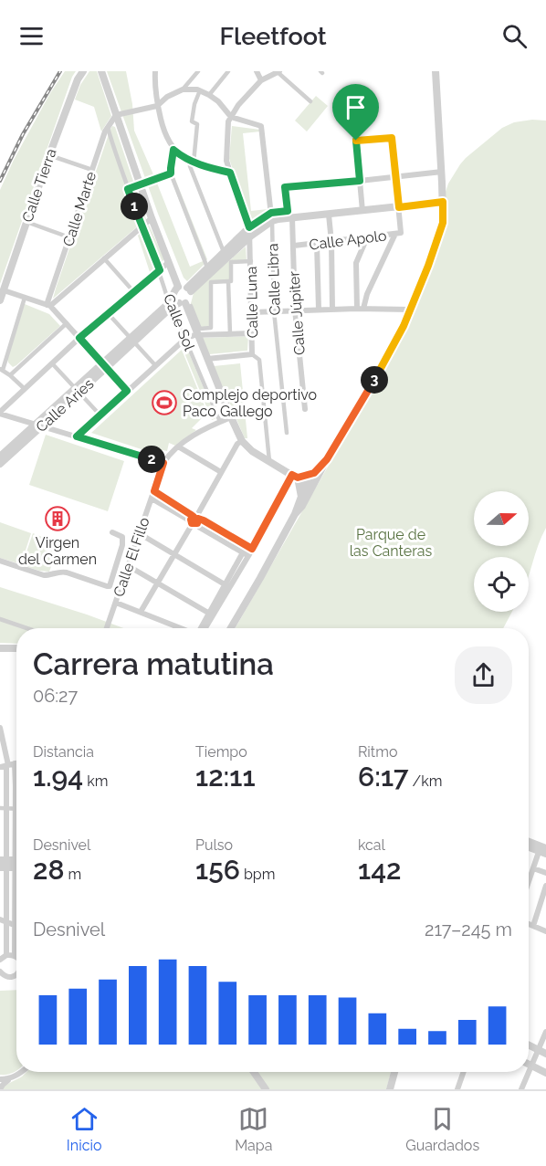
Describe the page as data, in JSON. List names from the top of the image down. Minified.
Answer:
{"streets":{"street":["Calle Tierra","Calle Marte","Calle Apolo","Calle Libra","Calle Luna","Calle Júpiter","Calle Sol","Calle Aries","Calle El Fillo"]},"crossings":[["Calle Marte","Calle Sol"],["Calle Apolo","Calle Júpiter"],["Calle Luna","Calle Sol"],["Calle Sol","Calle Aries"],["Calle Sol","Calle El Fillo"]],"parks":["Parque de las Canteras"],"places":{"sports":["Complejo deportivo Paco Gallego"],"building":["Virgen del Carmen"]},"north":"right","page":{"header":"Fleetfoot","pins":["1","3","2"],"heading":["Carrera matutina","06:27"],"stats":[["Distancia","1.94 km"],["Tiempo","12:11"],["Ritmo","6:17 /km"],["Desnivel","28 m"],["Pulso","156 bpm"],["kcal","142"]],"chart":["Desnivel","217–245 m"],"tabs":["Inicio","Mapa","Guardados"]}}
